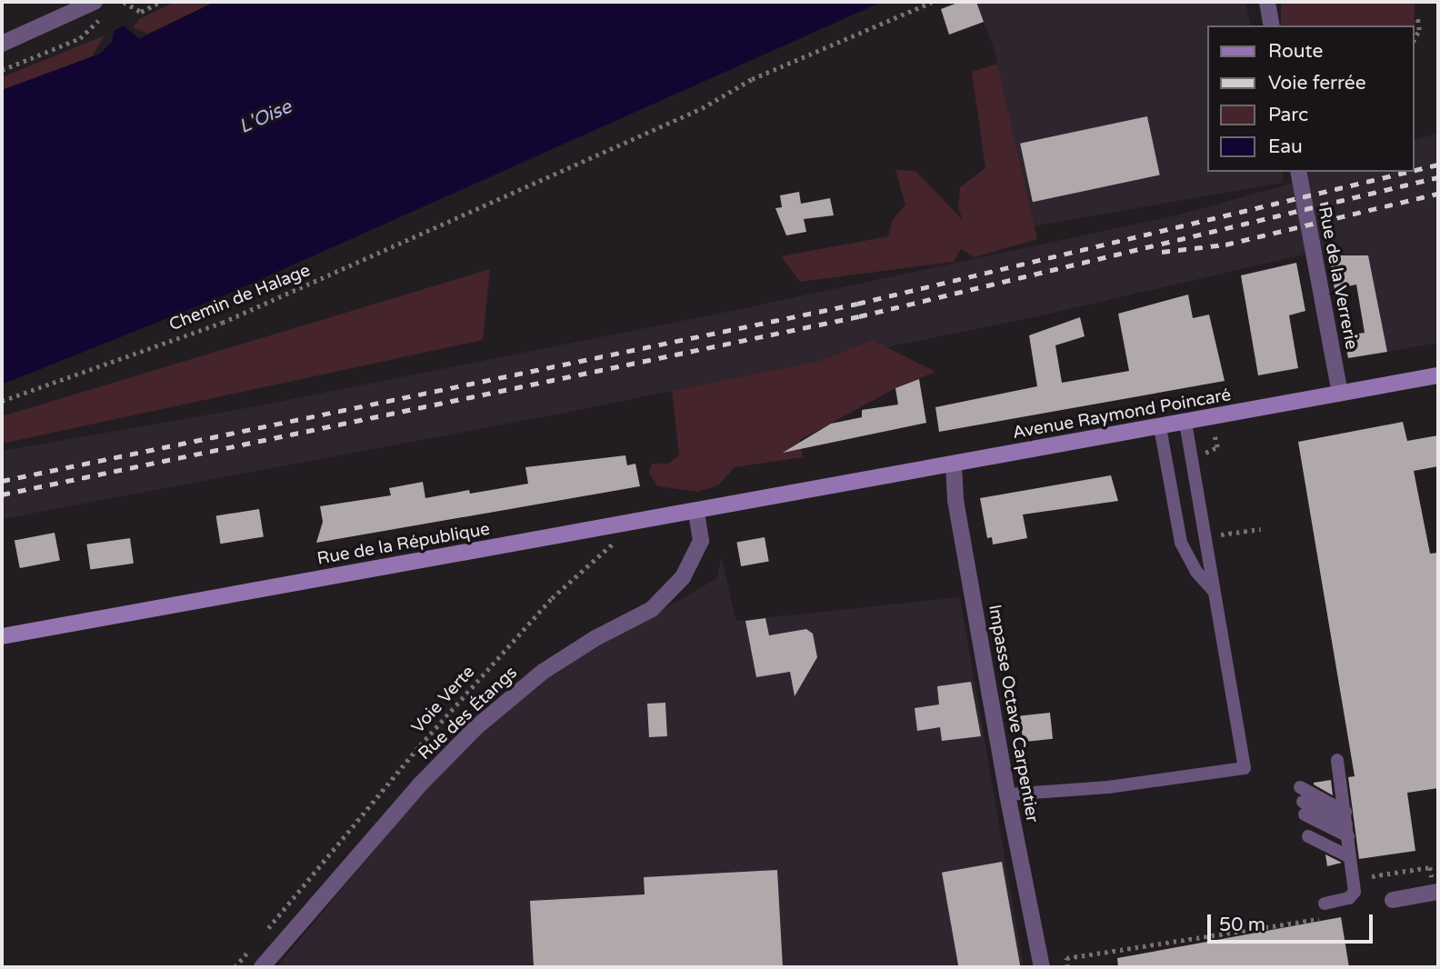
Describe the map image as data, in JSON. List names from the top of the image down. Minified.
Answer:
{"streets":{"main road":["Avenue Raymond Poincaré","Rue de la République"],"street":["Rue de la Verrerie","Rue des Étangs","Impasse Octave Carpentier"],"path":["Chemin de Halage","Voie Verte"]},"crossings":[["Rue de la Verrerie","Avenue Raymond Poincaré"],["Avenue Raymond Poincaré","Rue de la République"],["Avenue Raymond Poincaré","Impasse Octave Carpentier"],["Rue de la République","Rue des Étangs"]],"water":["L'Oise"],"legend":["Route","Voie ferrée","Parc","Eau"],"scale_bar":"50 m"}
